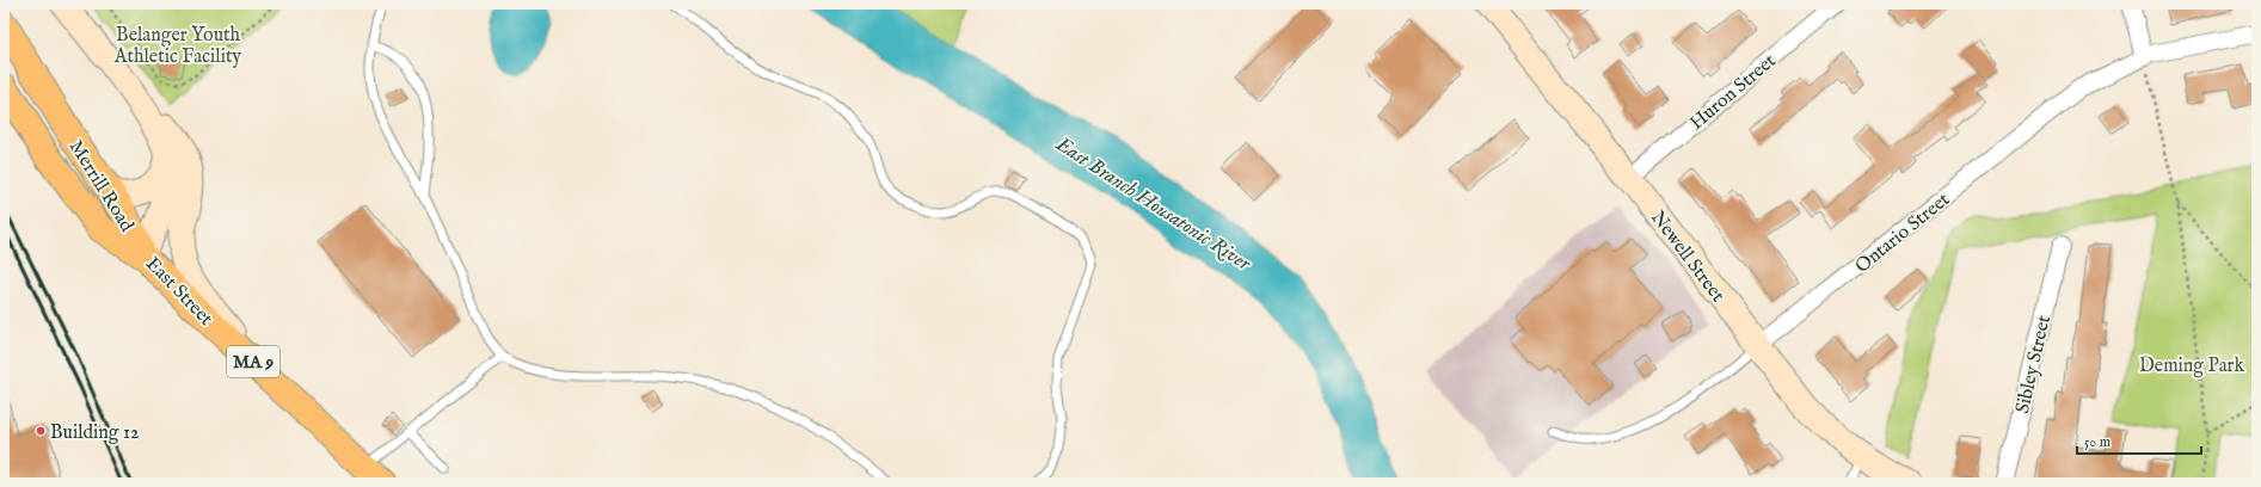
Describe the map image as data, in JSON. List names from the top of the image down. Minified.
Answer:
{"streets":{"highway":["Merrill Road","East Street","MA 9"],"street":["Huron Street","Ontario Street","Newell Street","Sibley Street"]},"crossings":[["Huron Street","Newell Street"],["Merrill Road","East Street"],["Ontario Street","Newell Street"]],"water":["East Branch Housatonic River"],"parks":["Belanger Youth Athletic Facility","Deming Park"],"places":["Building 12"],"scale_bar":"50 m"}
